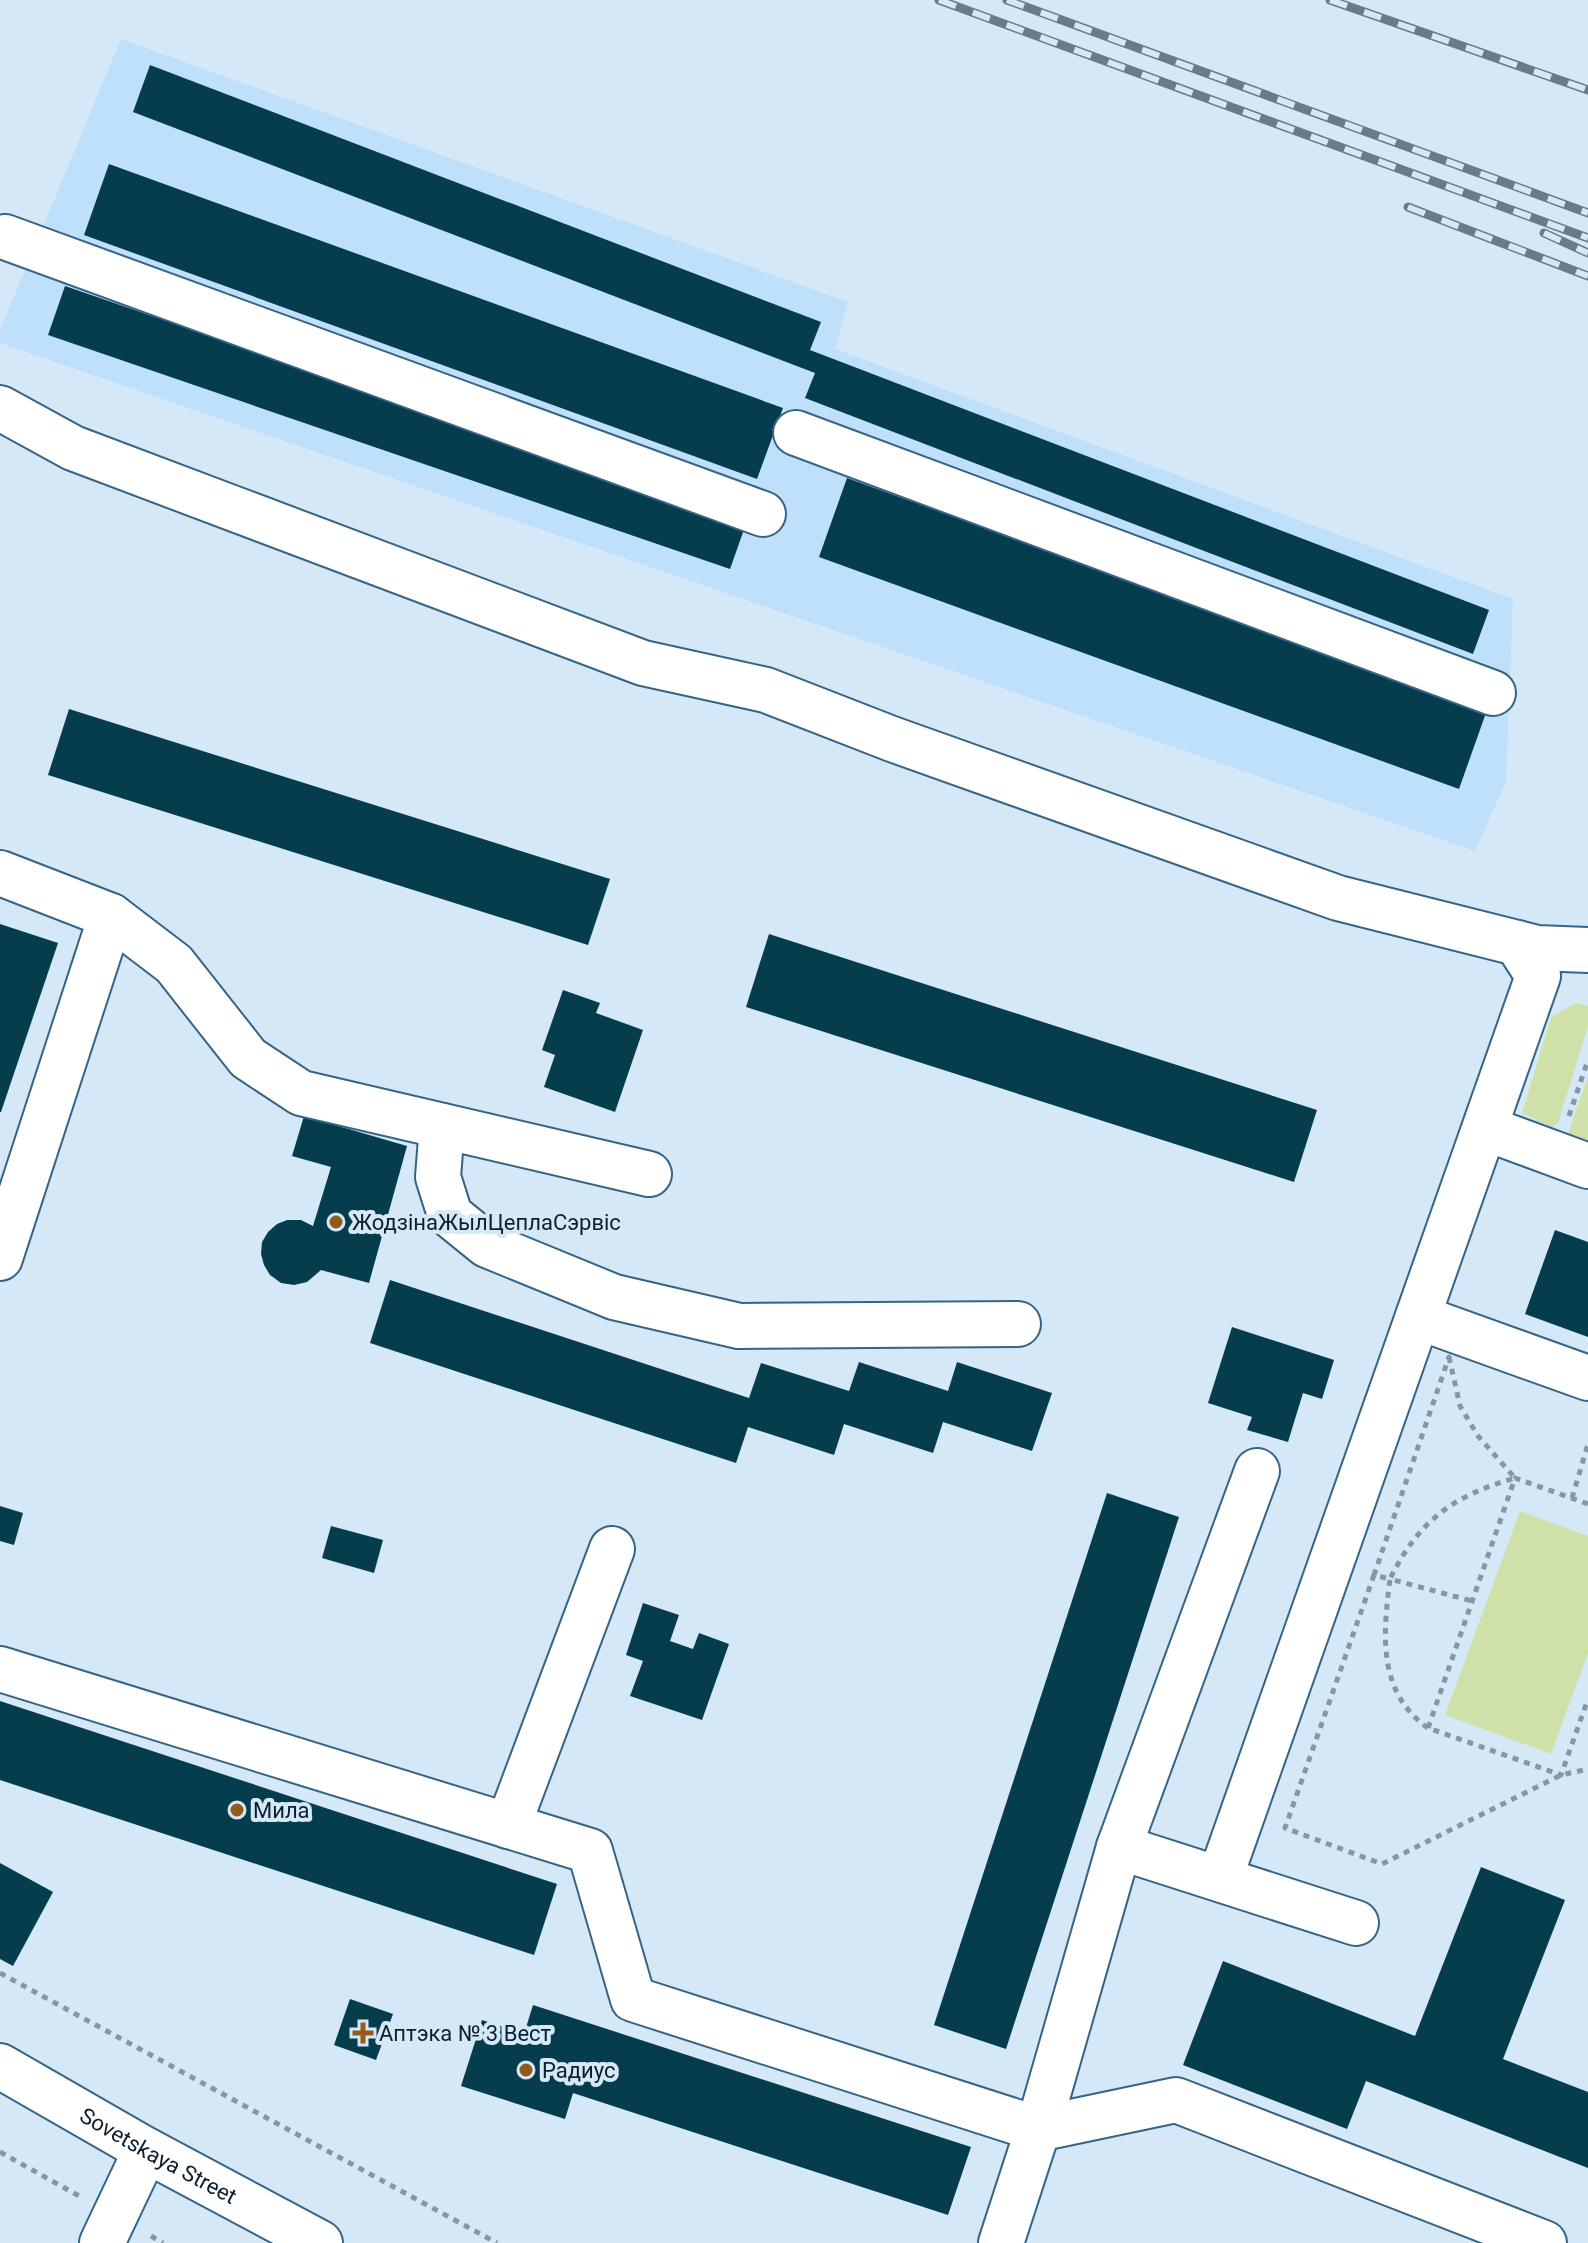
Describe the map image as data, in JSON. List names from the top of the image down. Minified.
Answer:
{"streets":{"street":["Sovetskaya Street"]},"places":{"other":["ЖодзінаЖылЦеплаСэрвіс","Мила","Радиус"],"health":["Аптэка № 3 Вест"]}}
